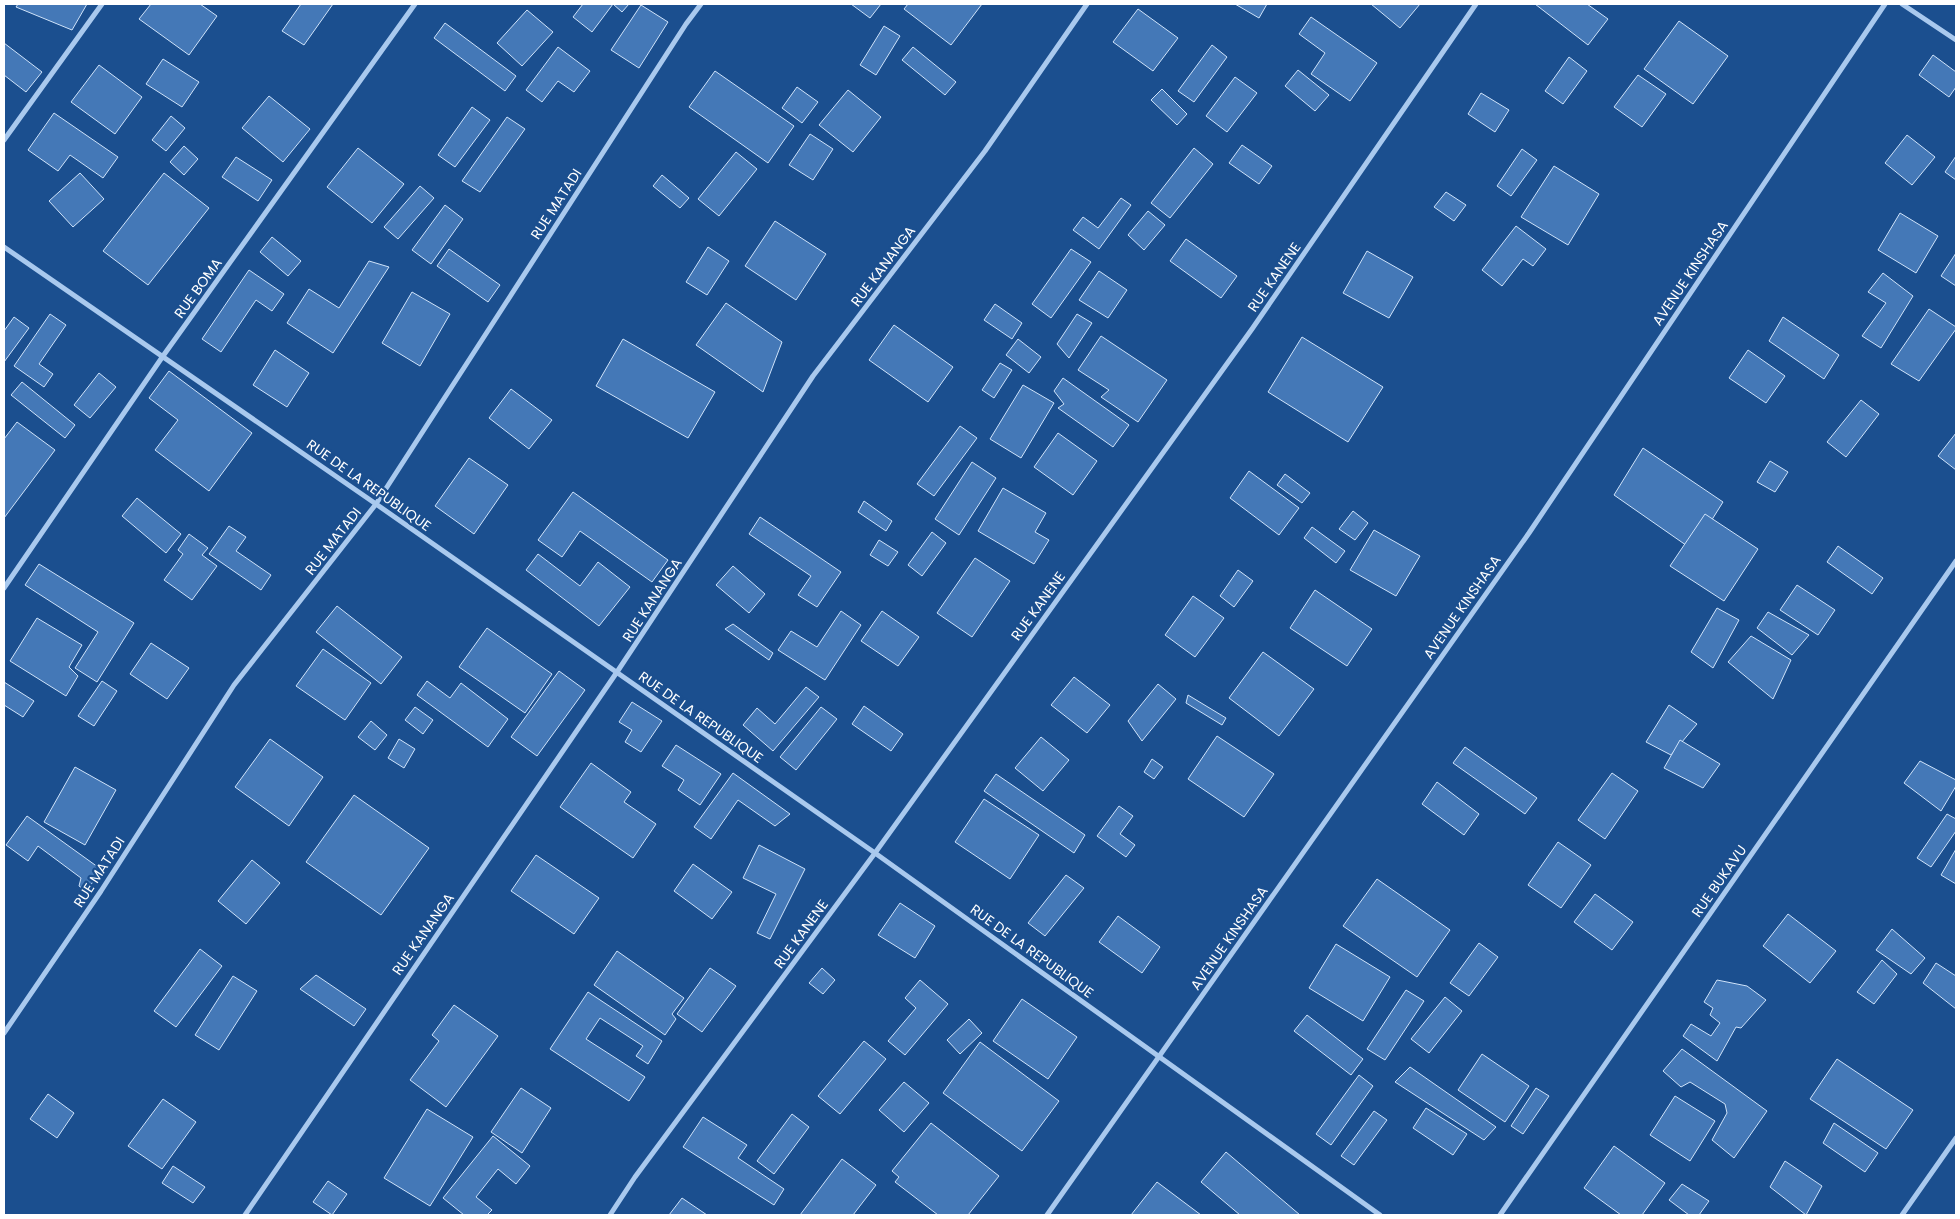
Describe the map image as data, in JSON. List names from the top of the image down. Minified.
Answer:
{"streets":{"street":["RUE MATADI","RUE KANANGA","AVENUE KINSHASA","RUE KANENE","RUE BOMA","RUE DE LA REPUBLIQUE","RUE BUKAVU"]},"crossings":[["RUE MATADI","RUE DE LA REPUBLIQUE"],["RUE KANANGA","RUE DE LA REPUBLIQUE"],["AVENUE KINSHASA","RUE DE LA REPUBLIQUE"],["RUE KANENE","RUE DE LA REPUBLIQUE"],["RUE BOMA","RUE DE LA REPUBLIQUE"]]}
